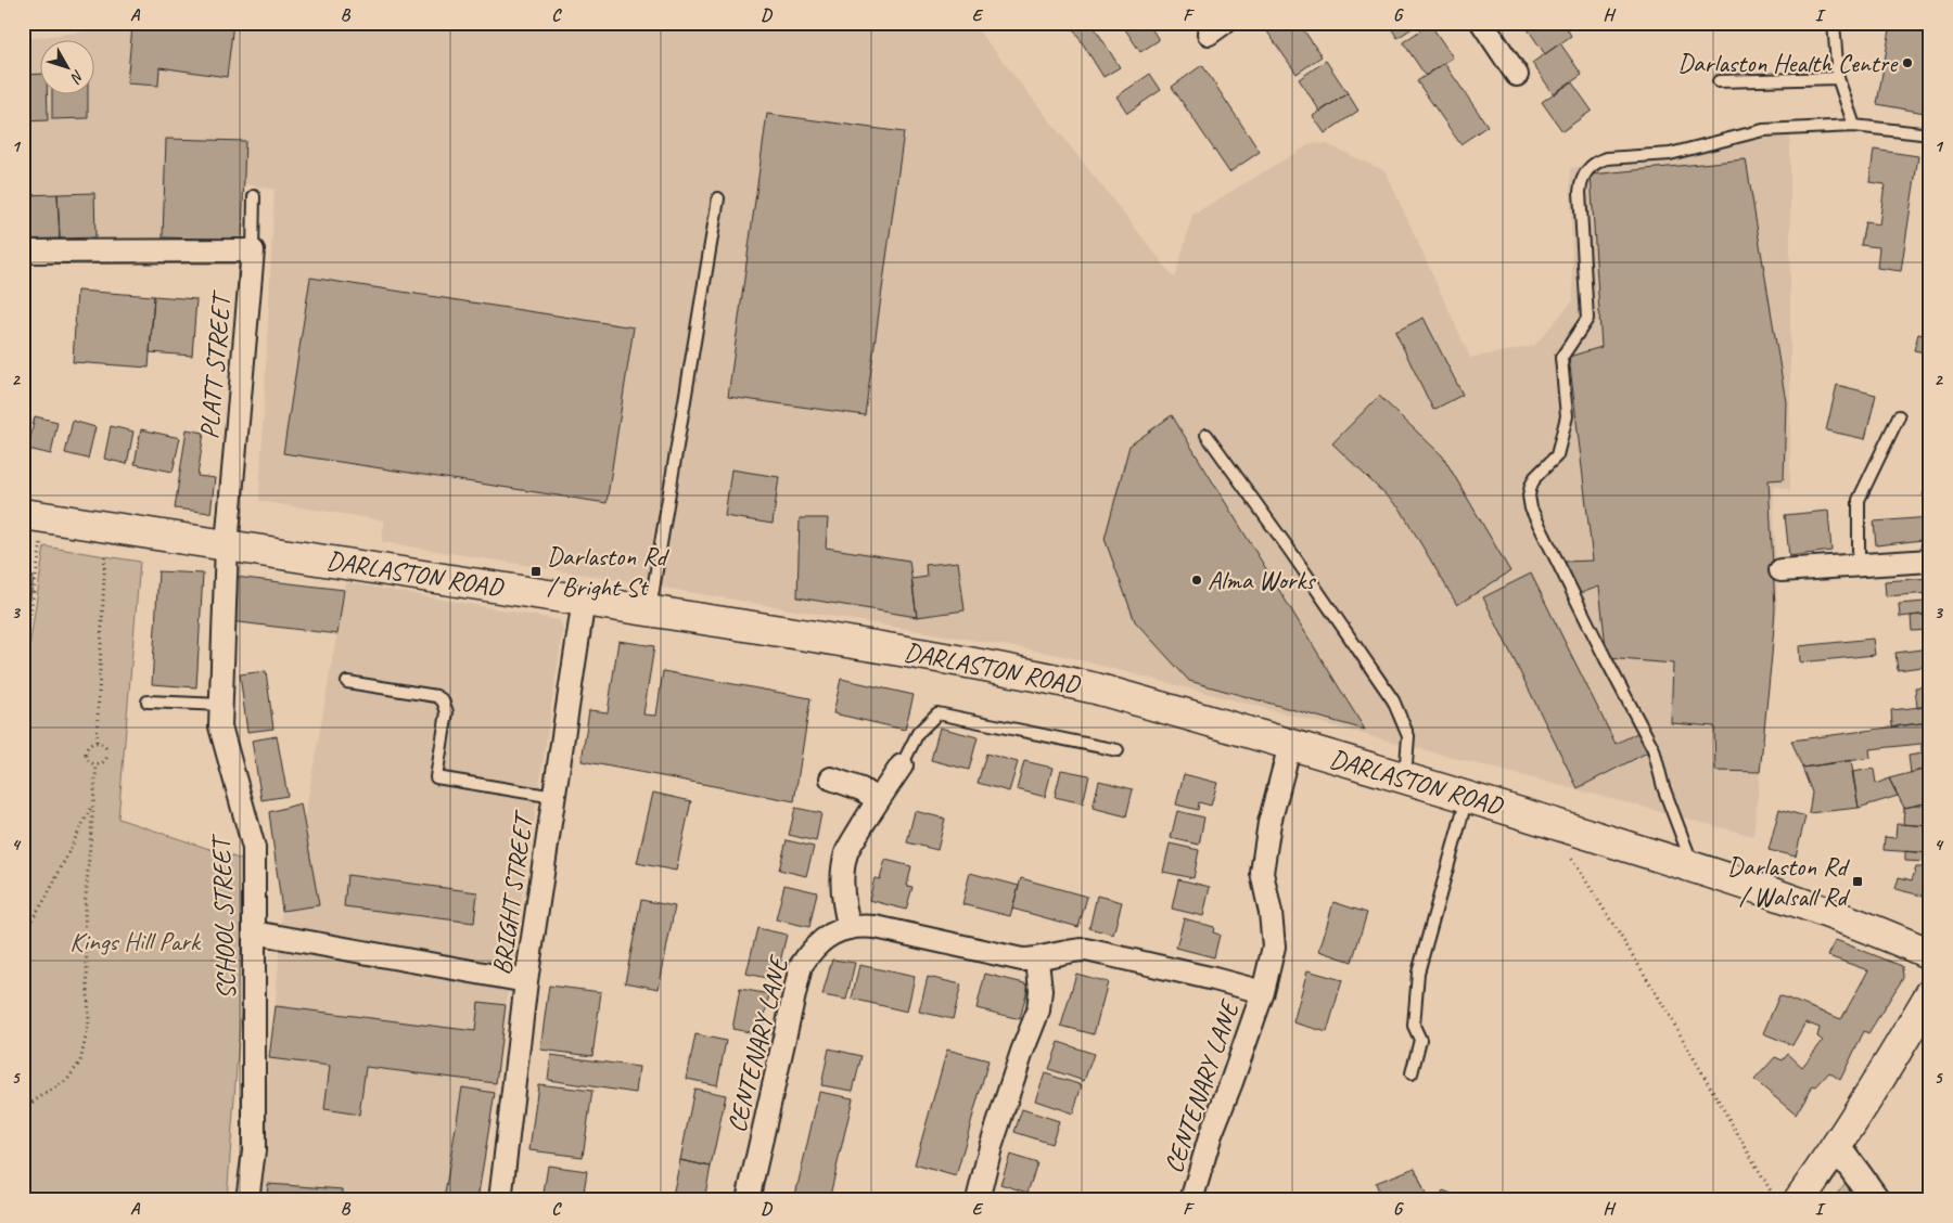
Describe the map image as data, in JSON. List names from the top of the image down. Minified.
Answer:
{"streets":{"main road":["DARLASTON ROAD"],"street":["PLATT STREET","BRIGHT STREET","SCHOOL STREET","CENTENARY LANE"]},"crossings":[["PLATT STREET","DARLASTON ROAD"],["PLATT STREET","SCHOOL STREET"],["DARLASTON ROAD","BRIGHT STREET"],["DARLASTON ROAD","SCHOOL STREET"],["DARLASTON ROAD","CENTENARY LANE"]],"parks":["Kings Hill Park"],"places":{"other":["Darlaston Health Centre","Alma Works"],"transit":["Darlaston Rd / Bright St","Darlaston Rd / Walsall Rd"]},"north":"bottom right","grid":{"columns":["A","B","C","D","E","F","G","H","I"],"rows":["1","2","3","4","5"]}}
